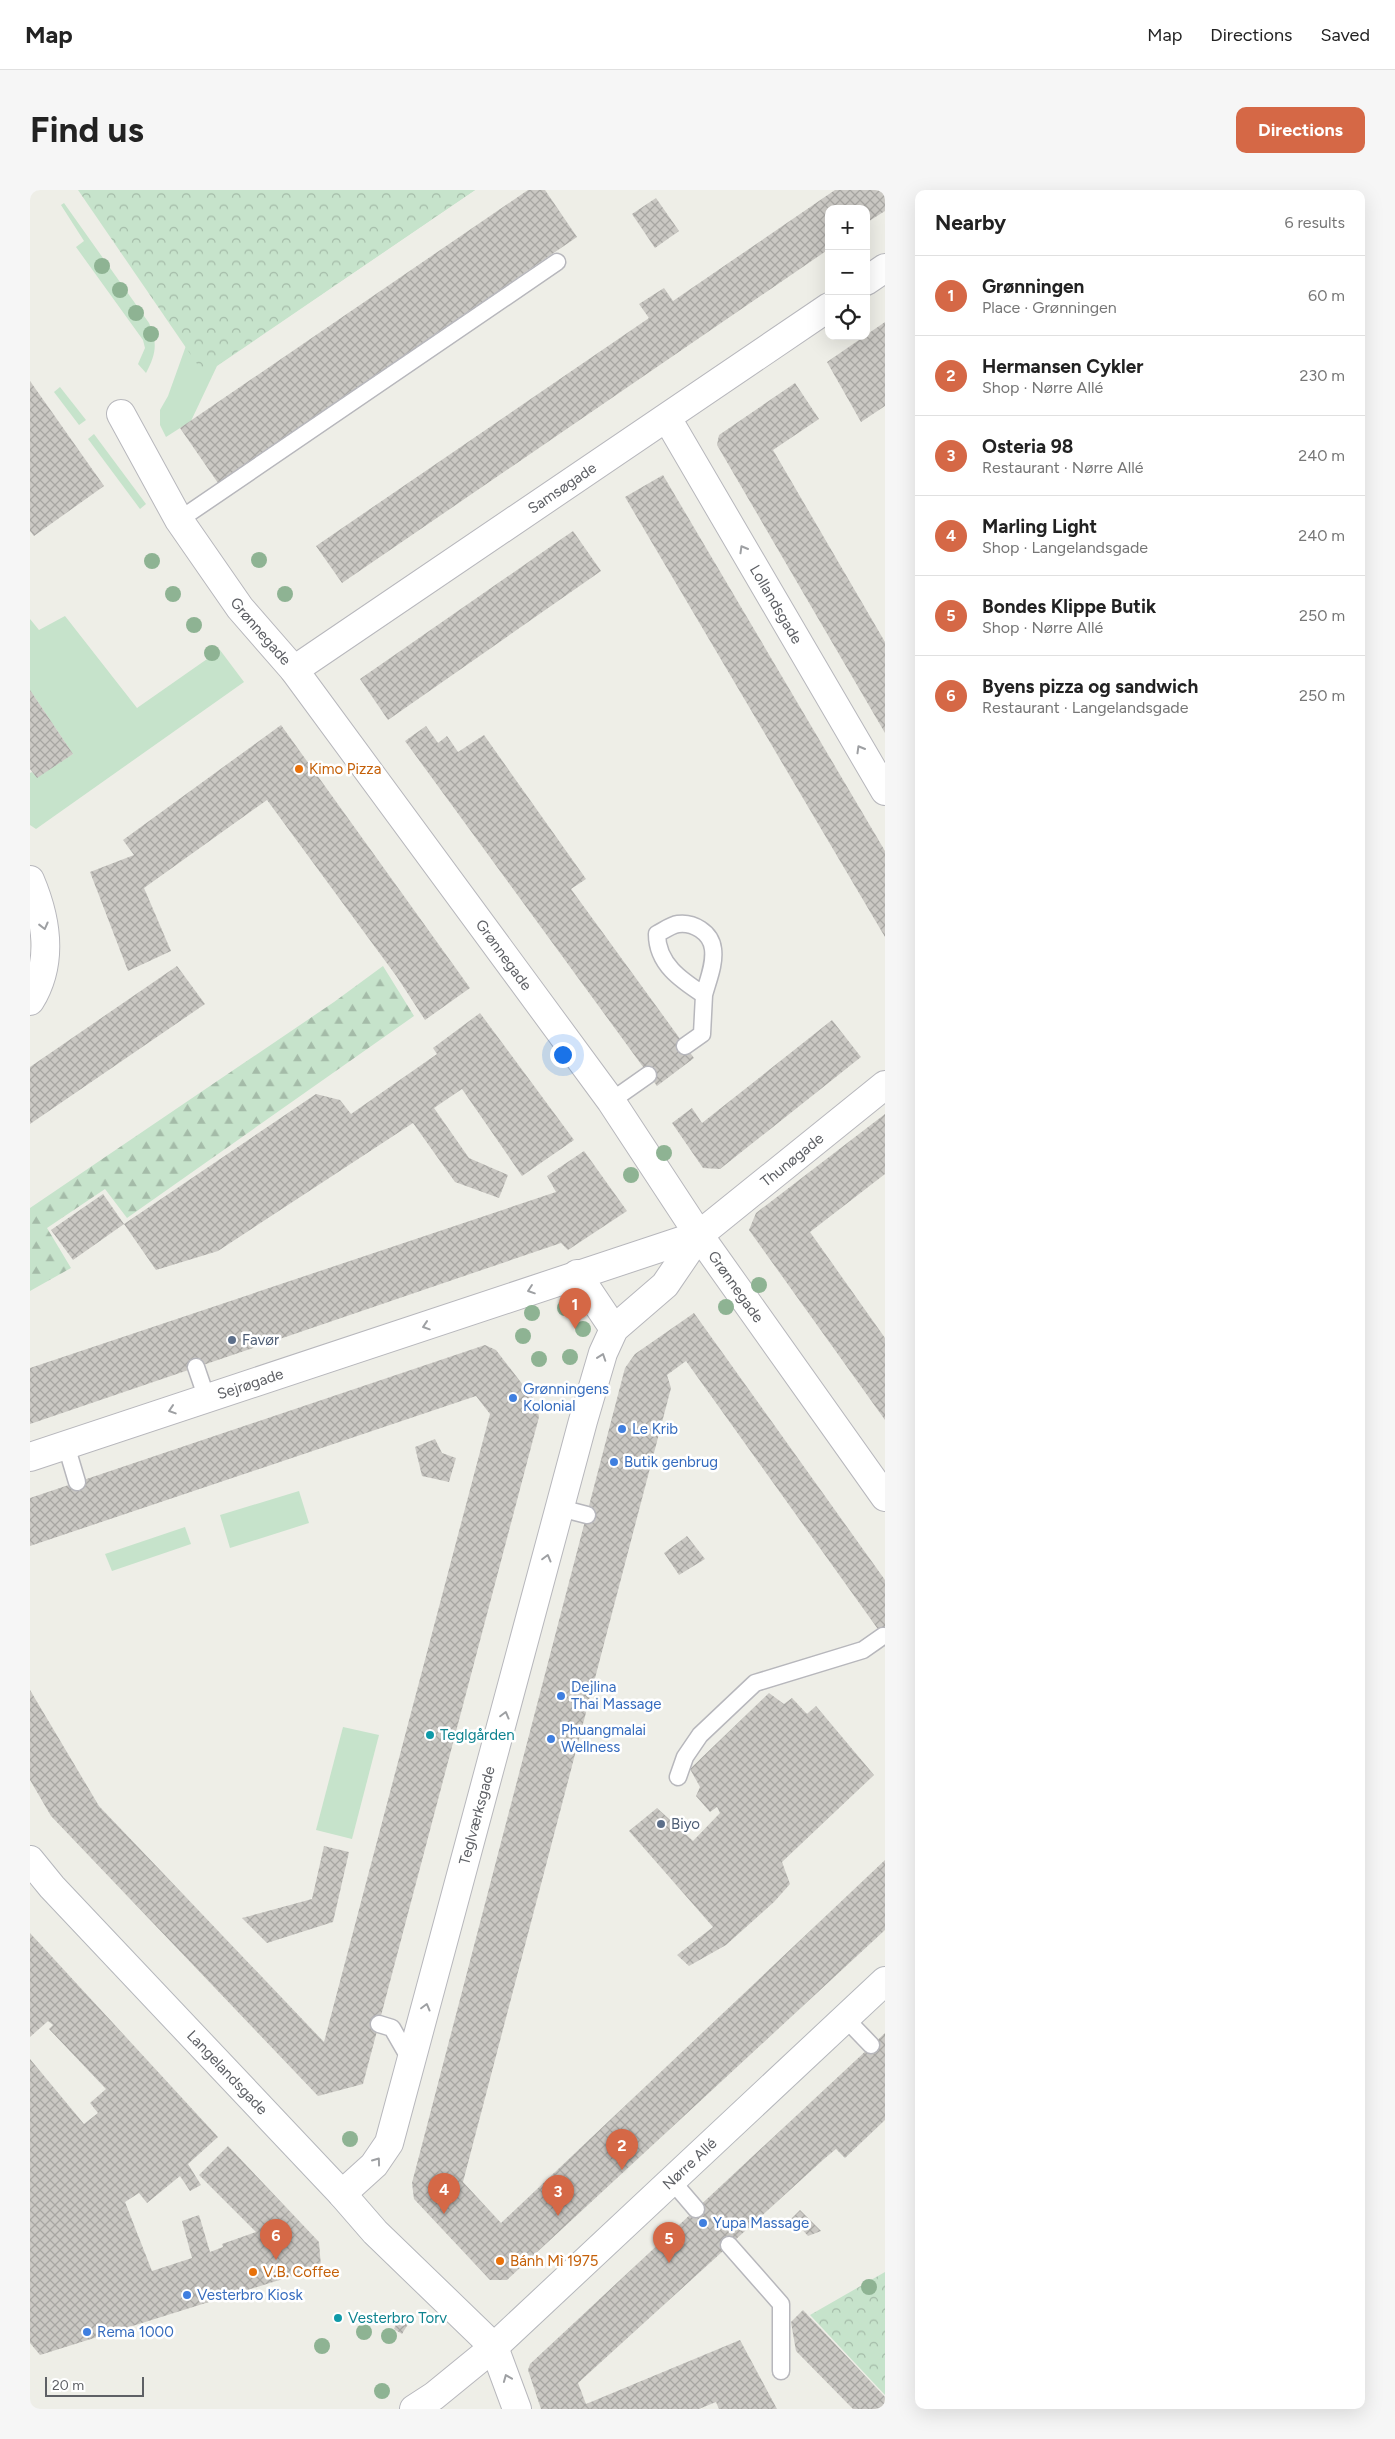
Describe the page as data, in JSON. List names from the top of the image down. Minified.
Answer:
{"streets":{"street":["Samsøgade","Lollandsgade","Grønnegade","Thunøgade","Sejrøgade","Teglværksgade","Langelandsgade","Nørre Allé"]},"crossings":[["Samsøgade","Lollandsgade"],["Samsøgade","Grønnegade"],["Grønnegade","Thunøgade"],["Grønnegade","Sejrøgade"],["Thunøgade","Sejrøgade"],["Teglværksgade","Langelandsgade"],["Langelandsgade","Nørre Allé"]],"one_way":["Lollandsgade","Sejrøgade","Teglværksgade"],"places":["Kimo Pizza","Favør","Grønningens Kolonial","Le Krib","Butik genbrug","Dejlina Thai Massage","Teglgården","Phuangmalai Wellness","Biyo","Yupa Massage","Bánh Mì 1975","V.B. Coffee","Vesterbro Kiosk","Vesterbro Torv","Rema 1000"],"scale_bar":"20 m","page":{"header":"Map","nav":["Map","Directions","Saved"],"buttons":"Directions","title":"Find us","heading":["Nearby","6 results"],"map_buttons":["+","−"],"list":[{"mark":"1","name":"Grønningen","note":"Place · Grønningen","value":"60 m"},{"mark":"2","name":"Hermansen Cykler","note":"Shop · Nørre Allé","value":"230 m"},{"mark":"3","name":"Osteria 98","note":"Restaurant · Nørre Allé","value":"240 m"},{"mark":"4","name":"Marling Light","note":"Shop · Langelandsgade","value":"240 m"},{"mark":"5","name":"Bondes Klippe Butik","note":"Shop · Nørre Allé","value":"250 m"},{"mark":"6","name":"Byens pizza og sandwich","note":"Restaurant · Langelandsgade","value":"250 m"}],"pins":["1","2","4","3","6","5"],"scale":"20 m"}}
